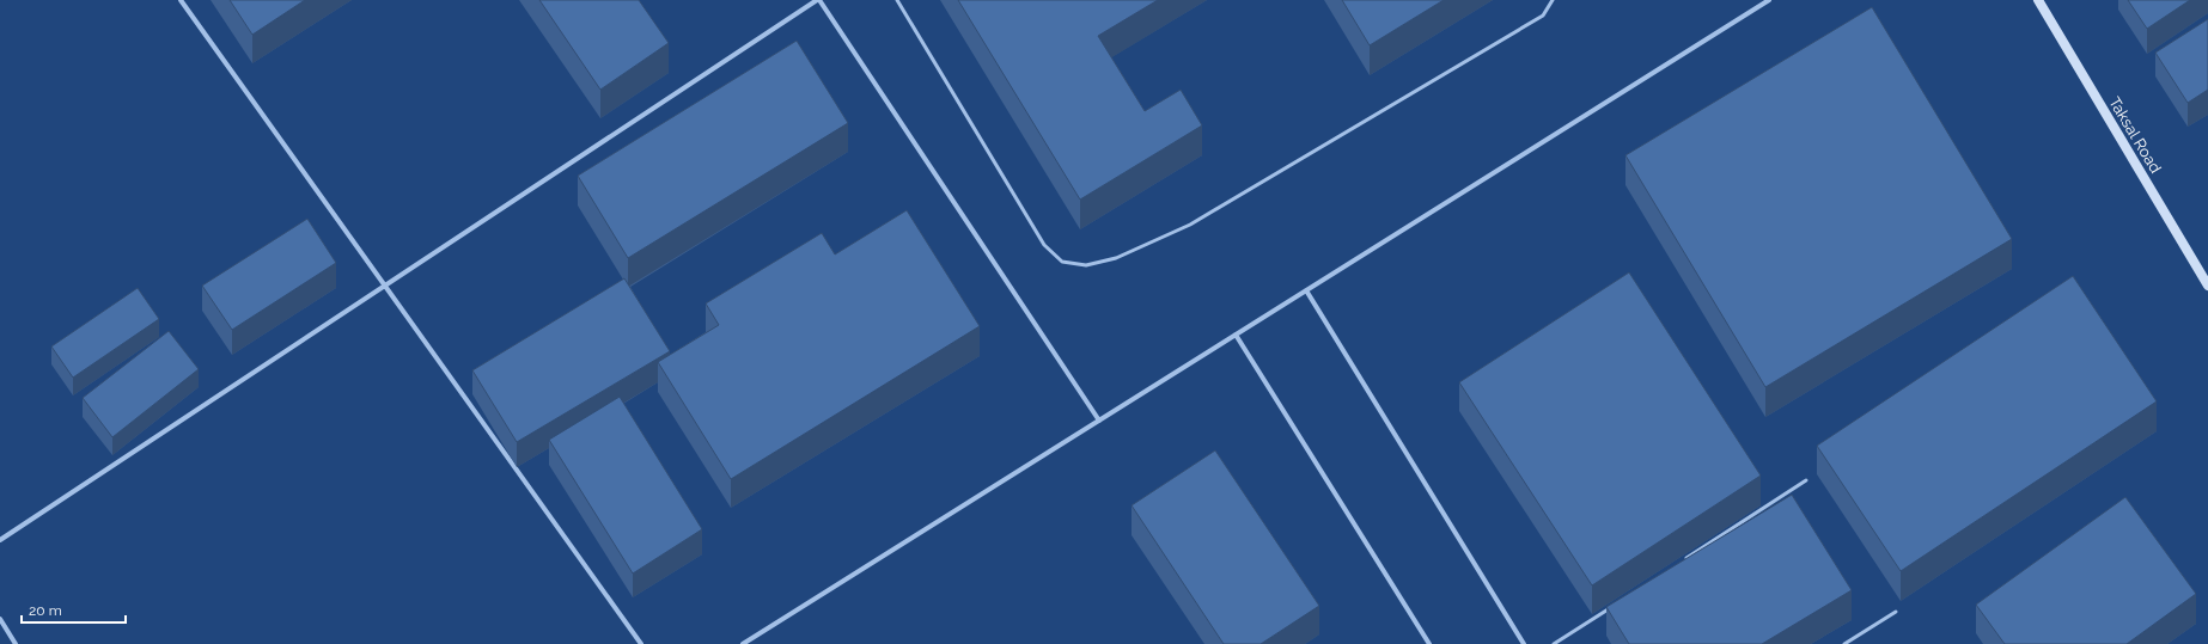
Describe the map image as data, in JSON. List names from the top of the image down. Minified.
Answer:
{"streets":{"street":["Taksal Road"]},"scale_bar":"20 m"}
